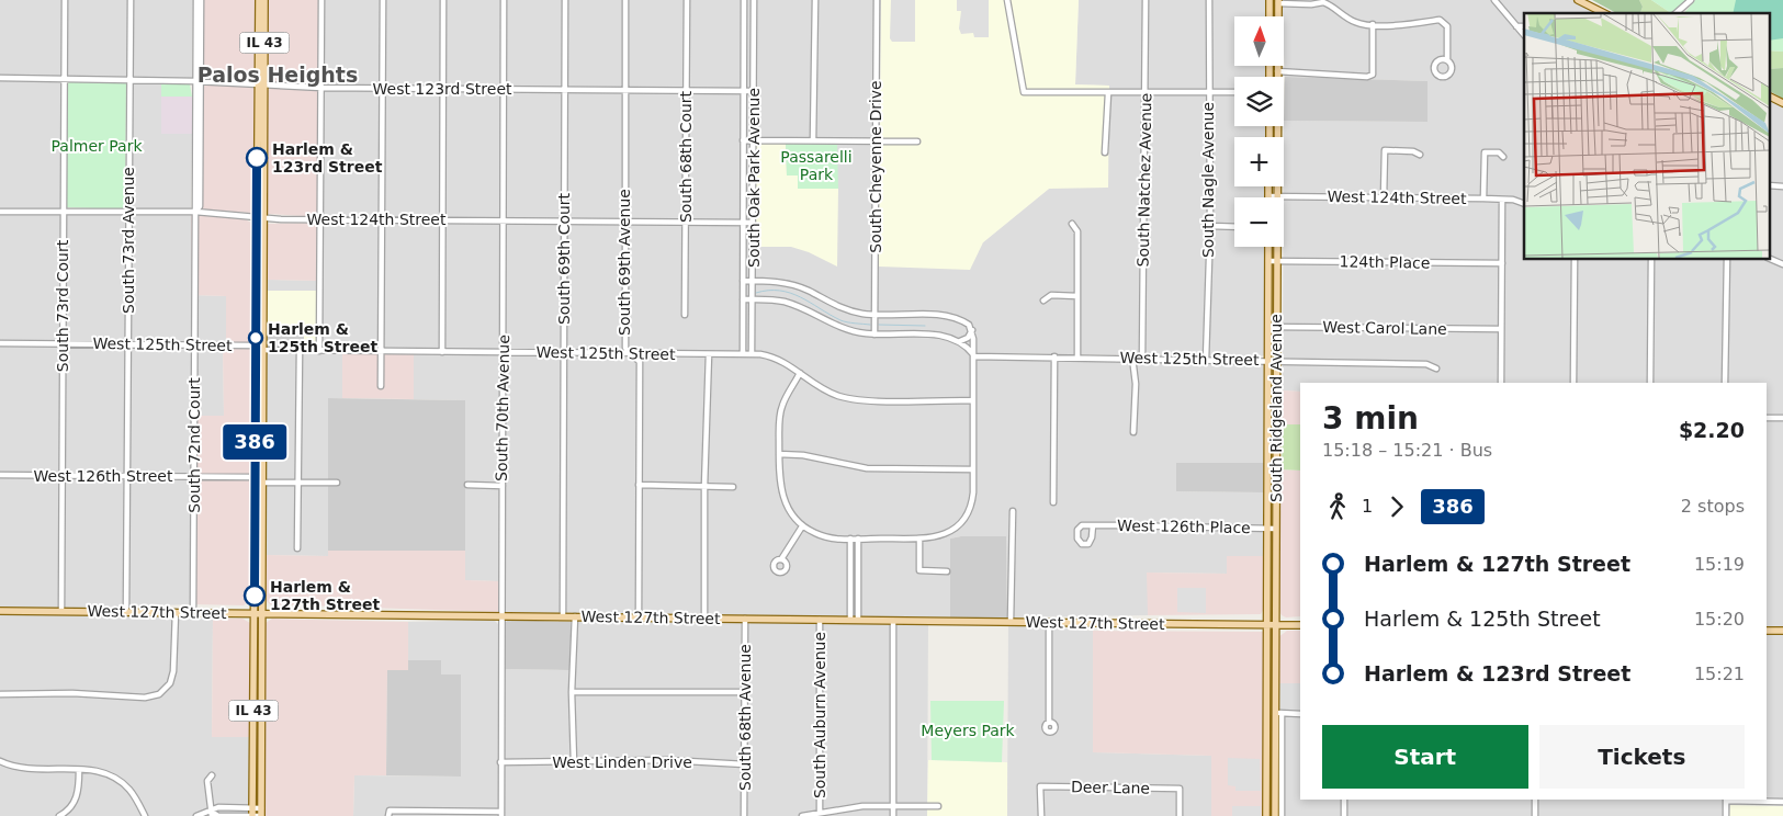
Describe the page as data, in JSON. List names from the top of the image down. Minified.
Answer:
{"streets":{"main road":["IL 43","South Ridgeland Avenue","West 127th Street"],"street":["West 123rd Street","South 68th Court","South Cheyenne Drive","South Oak Park Avenue","South Natchez Avenue","South Nagle Avenue","West 124th Street","South 73rd Avenue","South 69th Court","South 69th Avenue","124th Place","South 73rd Court","West Carol Lane","West 125th Street","South 70th Avenue","South 72nd Court","West 126th Street","West 126th Place","South Auburn Avenue","South 68th Avenue","West Linden Drive","Deer Lane"]},"crossings":[["IL 43","West 123rd Street"],["IL 43","West 124th Street"],["IL 43","West 125th Street"],["IL 43","West 126th Street"],["IL 43","West 127th Street"],["West 123rd Street","South 68th Court"],["West 123rd Street","South Oak Park Avenue"],["West 123rd Street","South 73rd Avenue"],["West 123rd Street","South 69th Court"],["West 123rd Street","South 69th Avenue"],["West 123rd Street","South 73rd Court"],["West 123rd Street","South 70th Avenue"],["West 123rd Street","South 72nd Court"],["South 68th Court","West 124th Street"],["South Oak Park Avenue","West 124th Street"],["South Oak Park Avenue","West 125th Street"],["South Natchez Avenue","West 125th Street"],["South Nagle Avenue","West 125th Street"],["West 124th Street","South 73rd Avenue"],["West 124th Street","South 69th Court"],["West 124th Street","South 69th Avenue"],["West 124th Street","South 73rd Court"],["West 124th Street","South 70th Avenue"],["West 124th Street","South Ridgeland Avenue"],["West 124th Street","South 72nd Court"],["South 73rd Avenue","West 125th Street"],["South 73rd Avenue","West 126th Street"],["South 73rd Avenue","West 127th Street"],["South 69th Court","West 125th Street"],["South 69th Court","West 127th Street"],["South 69th Avenue","West 125th Street"],["South 69th Avenue","West 127th Street"],["124th Place","South Ridgeland Avenue"],["South 73rd Court","West 125th Street"],["South 73rd Court","West 126th Street"],["South 73rd Court","West 127th Street"],["West Carol Lane","South Ridgeland Avenue"],["West 125th Street","South 70th Avenue"],["West 125th Street","South Ridgeland Avenue"],["West 125th Street","South 72nd Court"],["South 70th Avenue","West 127th Street"],["South 70th Avenue","West Linden Drive"],["South Ridgeland Avenue","West 126th Place"],["South Ridgeland Avenue","West 127th Street"],["South 72nd Court","West 126th Street"],["South 72nd Court","West 127th Street"],["West 127th Street","South Auburn Avenue"],["West 127th Street","South 68th Avenue"],["South 68th Avenue","West Linden Drive"]],"districts":["Palos Heights"],"parks":["Palmer Park","Passarelli Park","Meyers Park"],"places":["Harlem & 123rd Street","Harlem & 125th Street","Harlem & 127th Street"],"lines":["bus line 386"],"north":"top","page":{"on_map":"386","map_buttons":["+","−"],"heading":["3 min","15:18 – 15:21 · Bus","$2.20"],"legs":["1","386","2 stops"],"list":[{"name":"Harlem & 127th Street","value":"15:19"},{"name":"Harlem & 125th Street","value":"15:20"},{"name":"Harlem & 123rd Street","value":"15:21"}],"buttons":["Start","Tickets"]}}
